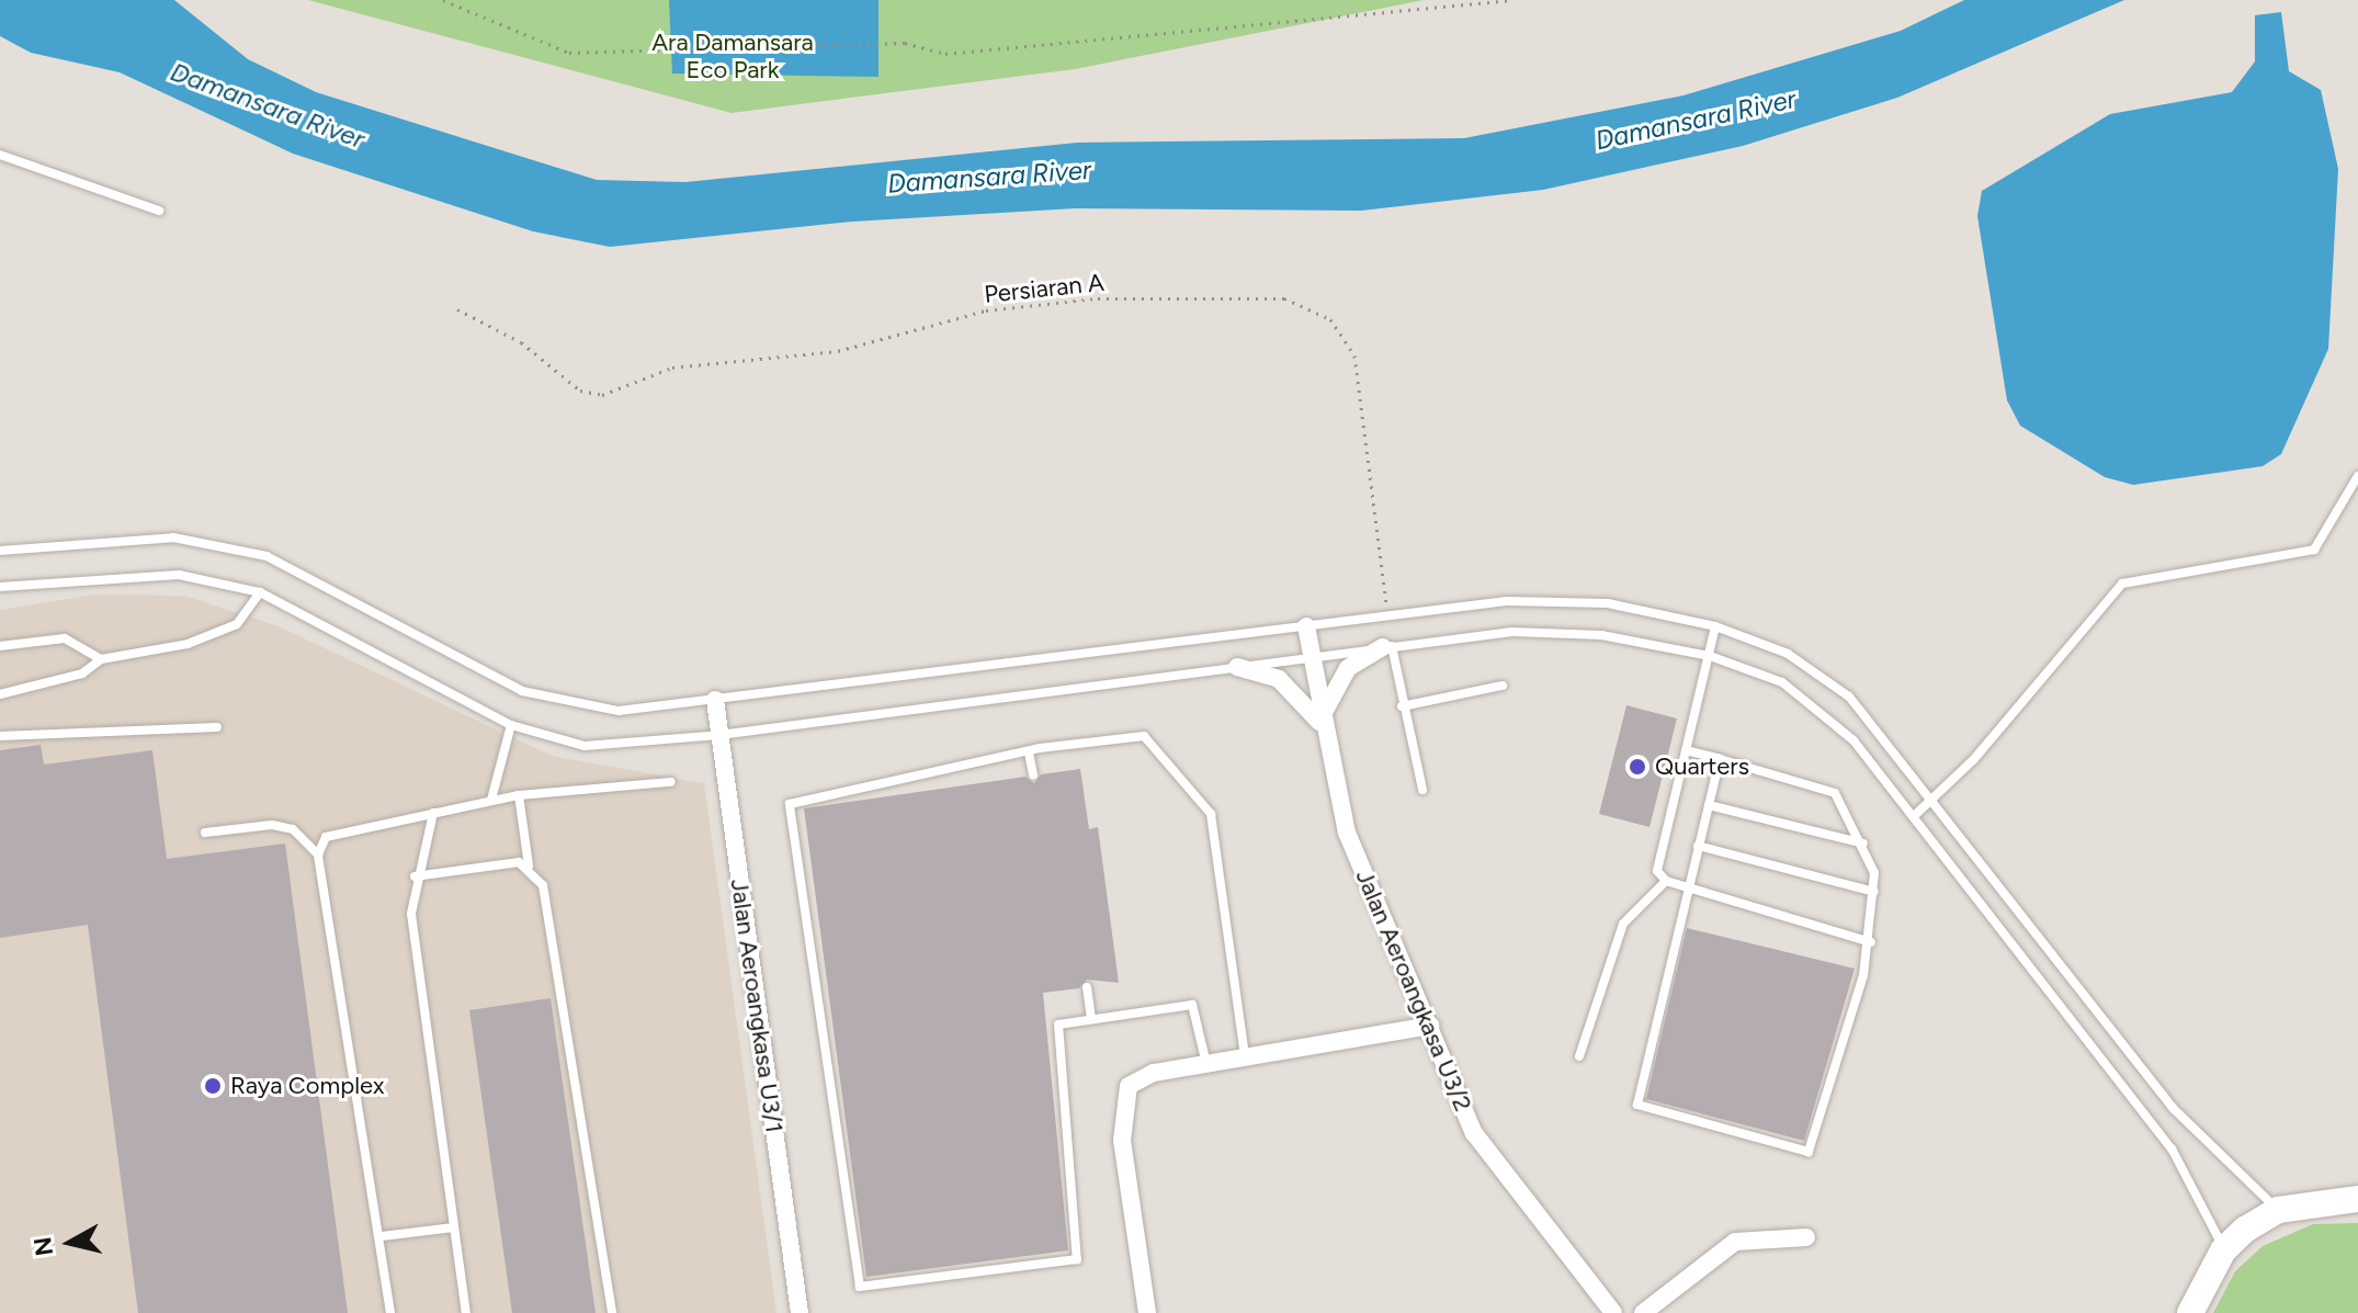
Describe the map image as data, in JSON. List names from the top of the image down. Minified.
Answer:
{"streets":{"street":["Jalan Aeroangkasa U3/2","Jalan Aeroangkasa U3/1"],"path":["Persiaran A"]},"water":["Damansara River"],"parks":["Ara Damansara Eco Park"],"places":["Quarters","Raya Complex"],"north":"left"}
